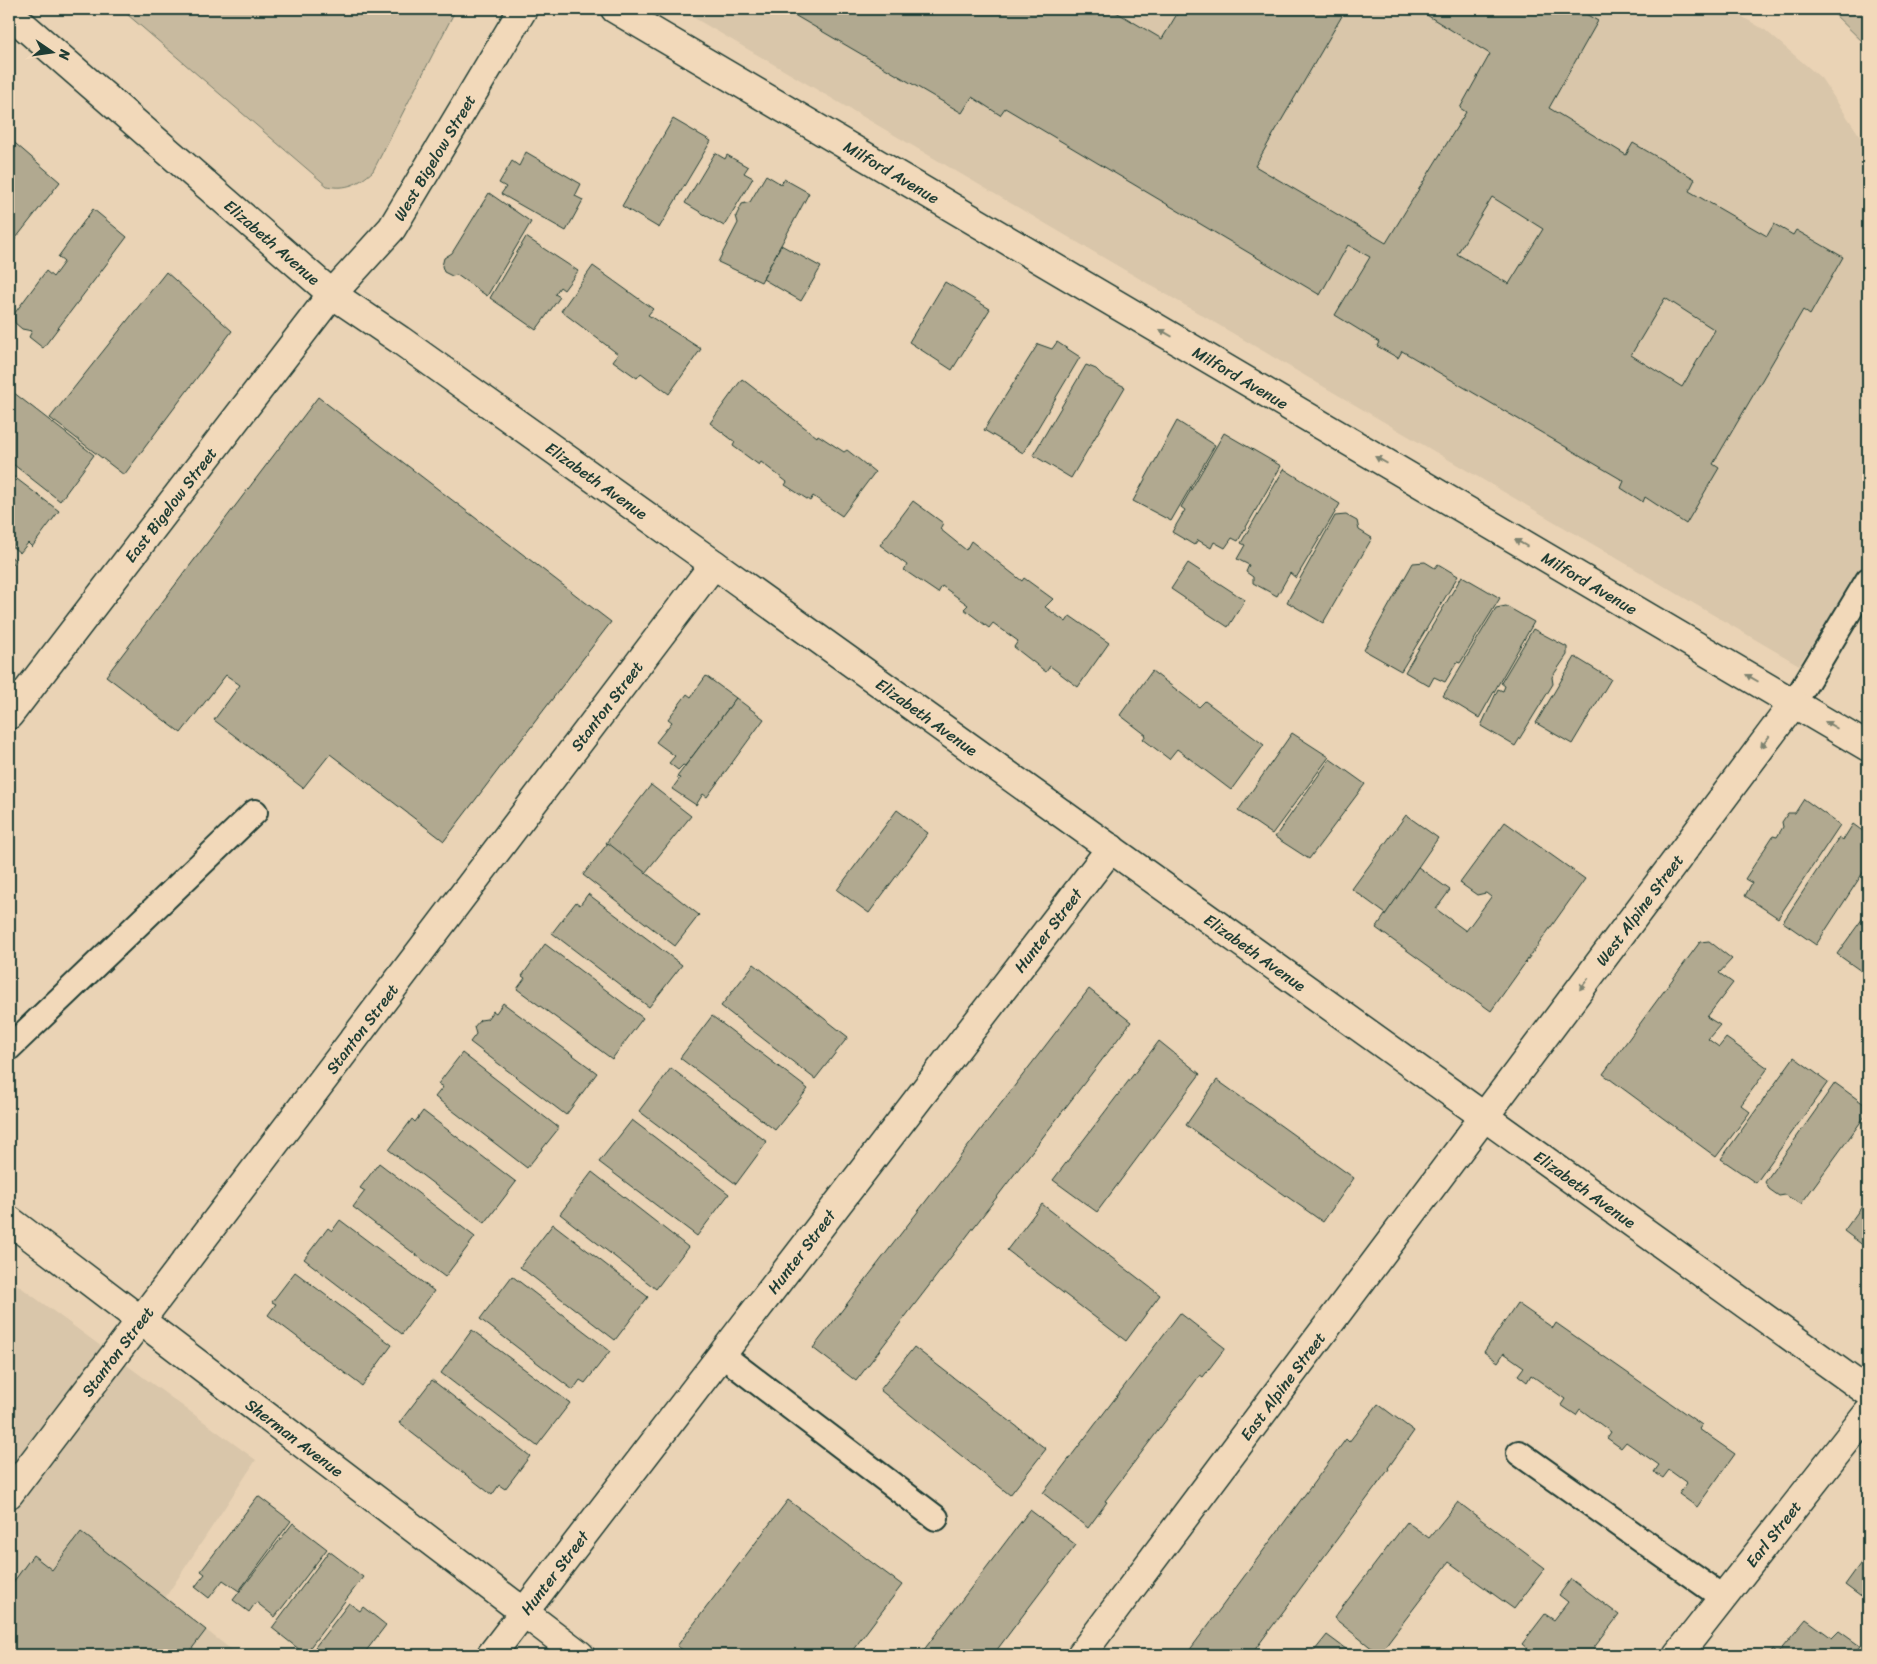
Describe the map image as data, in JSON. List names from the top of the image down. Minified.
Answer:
{"streets":{"street":["West Bigelow Street","Milford Avenue","Elizabeth Avenue","East Bigelow Street","Stanton Street","West Alpine Street","Hunter Street","East Alpine Street","Sherman Avenue","Earl Street"]},"crossings":[["West Bigelow Street","Elizabeth Avenue"],["West Bigelow Street","East Bigelow Street"],["Milford Avenue","West Alpine Street"],["Elizabeth Avenue","East Bigelow Street"],["Elizabeth Avenue","Stanton Street"],["Elizabeth Avenue","West Alpine Street"],["Elizabeth Avenue","Hunter Street"],["Elizabeth Avenue","East Alpine Street"],["Stanton Street","Sherman Avenue"],["West Alpine Street","East Alpine Street"],["Hunter Street","Sherman Avenue"]],"one_way":["Milford Avenue","West Alpine Street"],"north":"right"}
